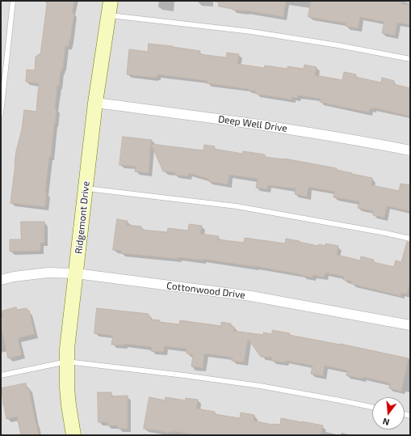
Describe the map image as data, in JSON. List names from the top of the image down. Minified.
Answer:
{"streets":{"street":["Deep Well Drive","Ridgemont Drive","Cottonwood Drive"]},"crossings":[["Deep Well Drive","Ridgemont Drive"],["Ridgemont Drive","Cottonwood Drive"]],"north":"bottom"}
